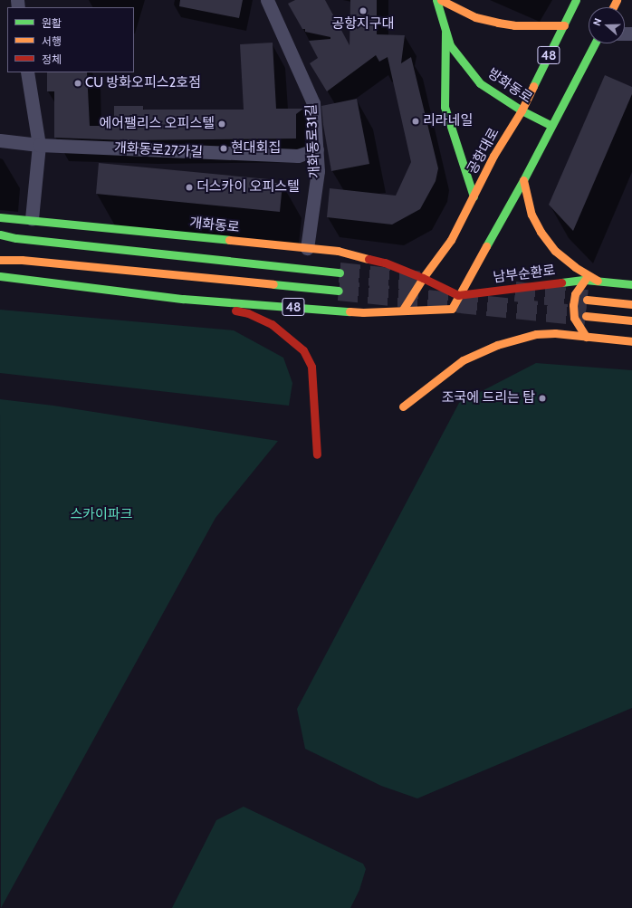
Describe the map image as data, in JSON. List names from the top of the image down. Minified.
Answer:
{"streets":{"main road":["48","방화동로","공항대로","개화동로","남부순환로"],"street":["개화동로31길","개화동로27가길"]},"crossings":[["48","방화동로"],["48","공항대로"],["48","남부순환로"],["방화동로","공항대로"],["개화동로31길","개화동로27가길"],["개화동로31길","개화동로"],["공항대로","개화동로"]],"parks":["스카이파크"],"places":["공항지구대","CU 방화오피스2호점","리라네일","에어팰리스 오피스텔","현대회집","더스카이 오피스텔","조국에 드리는 탑"],"legend":["원활","서행","정체"],"north":"left"}
